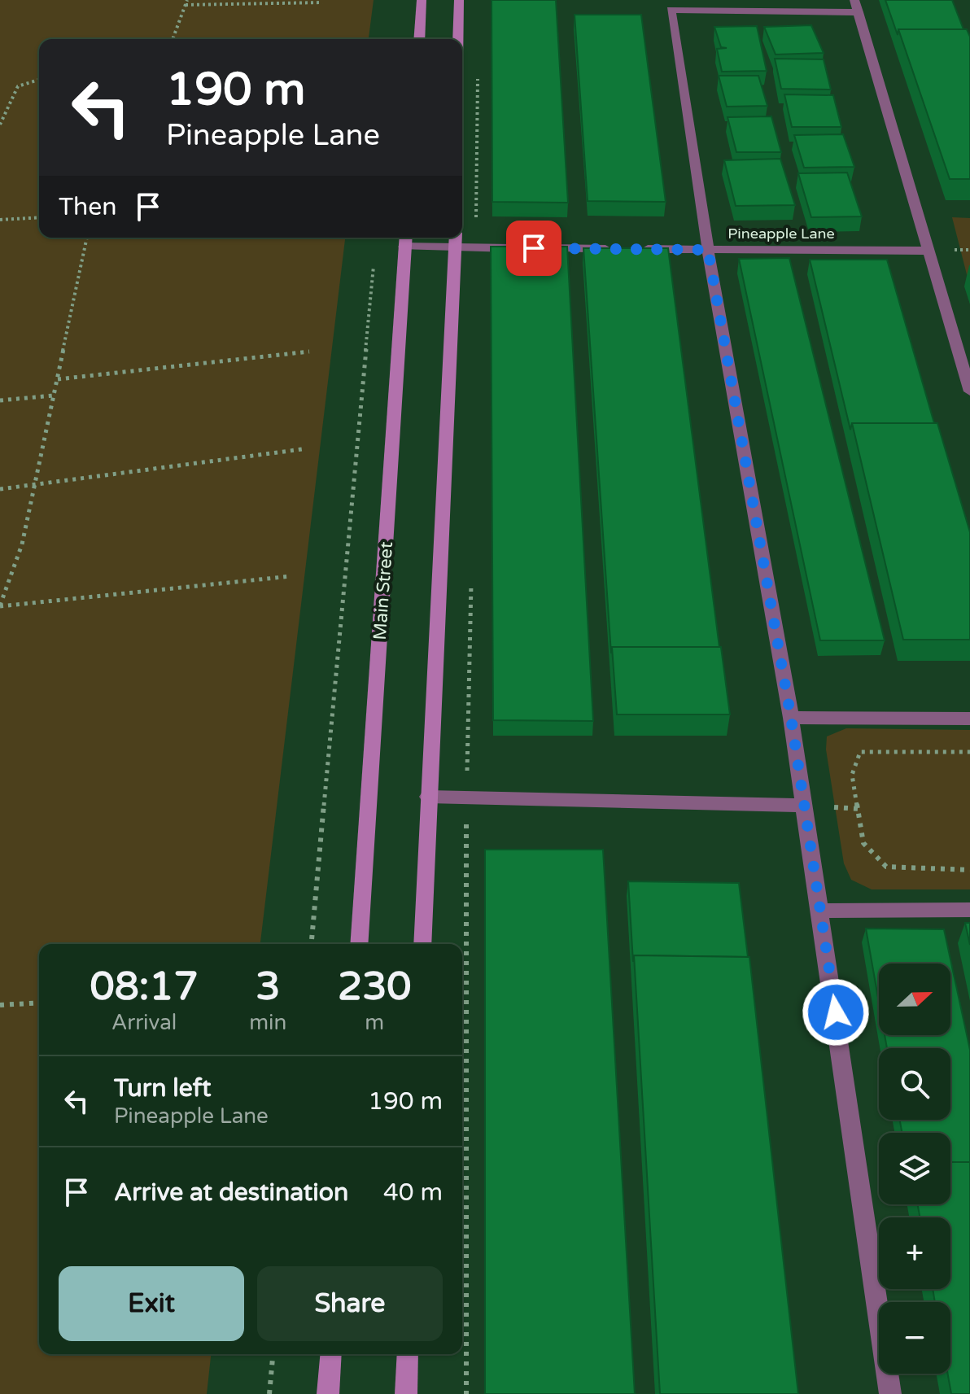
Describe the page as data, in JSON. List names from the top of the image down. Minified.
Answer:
{"streets":{"street":["Pineapple Lane","Main Street"]},"crossings":[["Pineapple Lane","Main Street"]],"north":"right","page":{"turn":["190 m","Pineapple Lane"],"then":"Then","eta":["08:17","Arrival","3","min","230","m"],"map_buttons":["+","−"],"list":[{"name":"Turn left","note":"Pineapple Lane","value":"190 m"},{"name":"Arrive at destination","value":"40 m"}],"buttons":["Exit","Share"]}}
